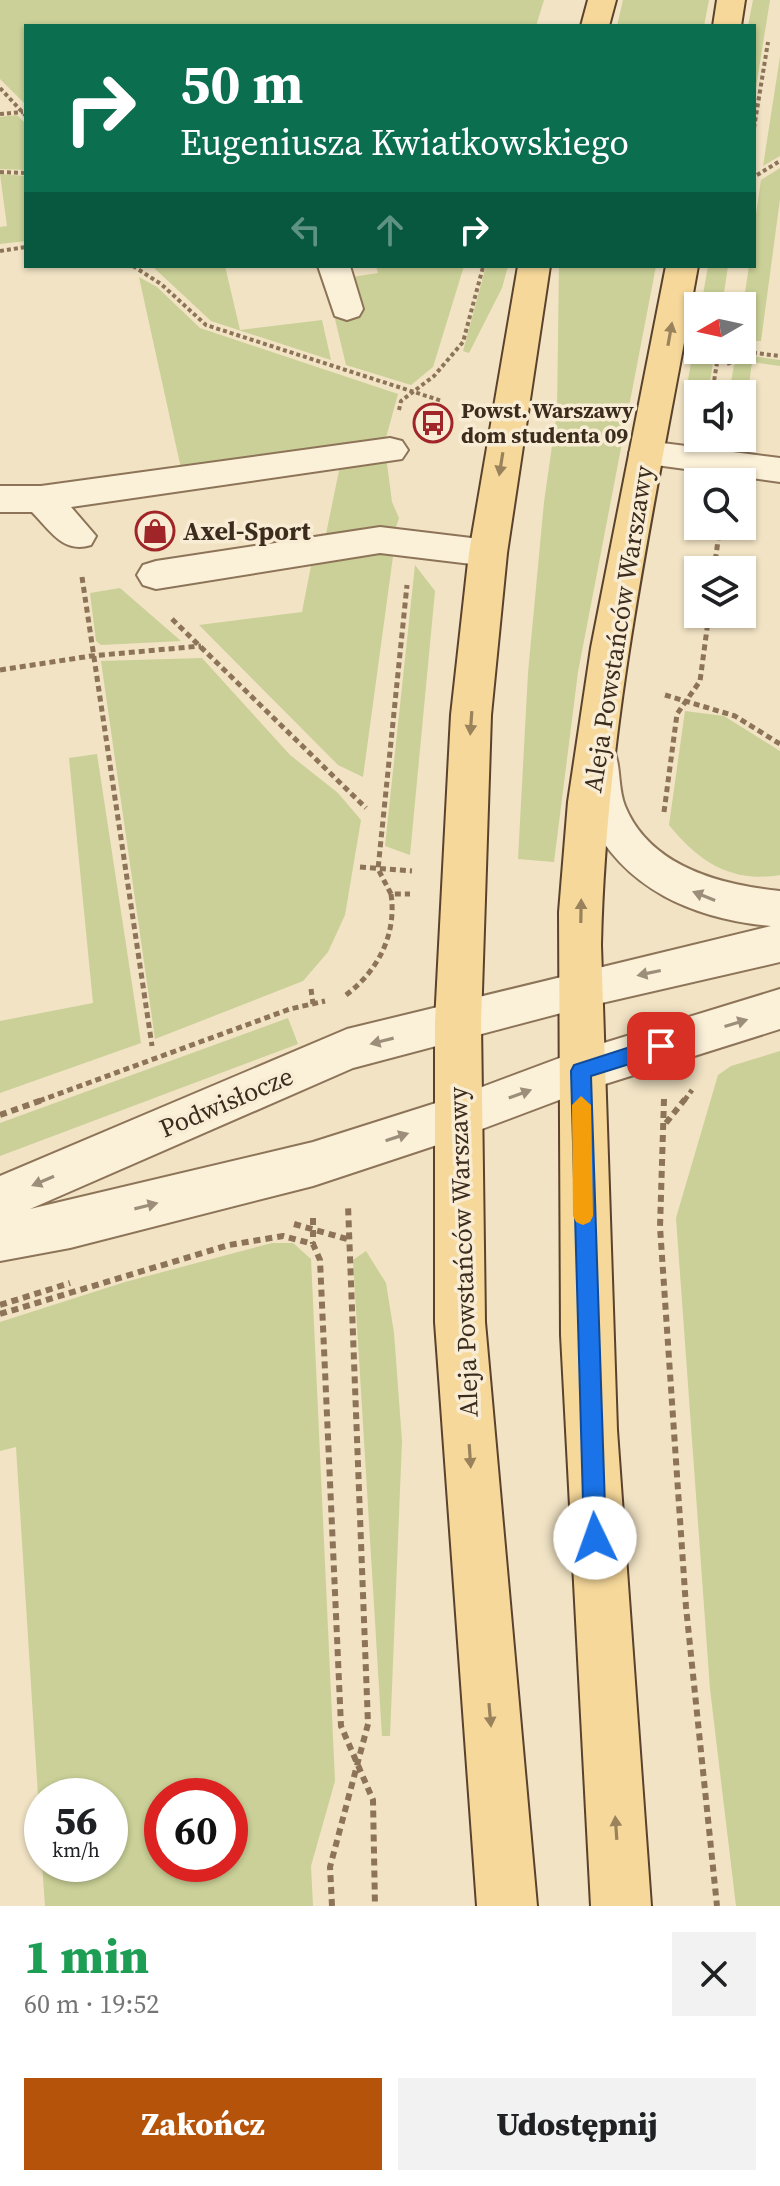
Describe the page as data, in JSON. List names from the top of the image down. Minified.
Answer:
{"streets":{"main road":["Aleja Powstańców Warszawy"],"street":["Podwisłocze"]},"crossings":[["Aleja Powstańców Warszawy","Podwisłocze"]],"places":{"bus stop":["Powst. Warszawy dom studenta 09"],"shop":["Axel-Sport"]},"north":"left","page":{"turn":["50 m","Eugeniusza Kwiatkowskiego"],"speed":"56 km/h","limit":"60","heading":["1 min","60 m · 19:52"],"buttons":["Zakończ","Udostępnij"]}}
